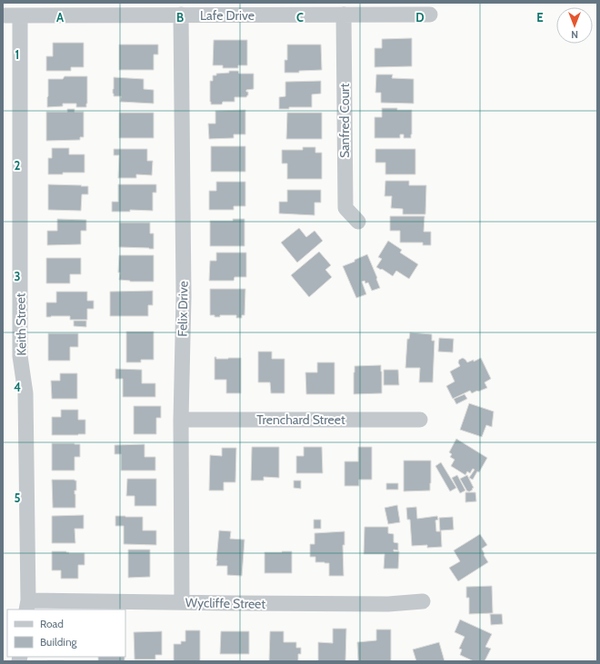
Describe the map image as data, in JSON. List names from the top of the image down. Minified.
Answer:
{"streets":{"street":["Lafe Drive","Sanfred Court","Felix Drive","Keith Street","Trenchard Street","Wycliffe Street"]},"crossings":[["Lafe Drive","Sanfred Court"],["Lafe Drive","Felix Drive"],["Lafe Drive","Keith Street"],["Felix Drive","Trenchard Street"],["Felix Drive","Wycliffe Street"],["Keith Street","Wycliffe Street"]],"legend":["Road","Building"],"north":"bottom","grid":{"columns":["A","B","C","D","E"],"rows":["1","2","3","4","5"]}}
